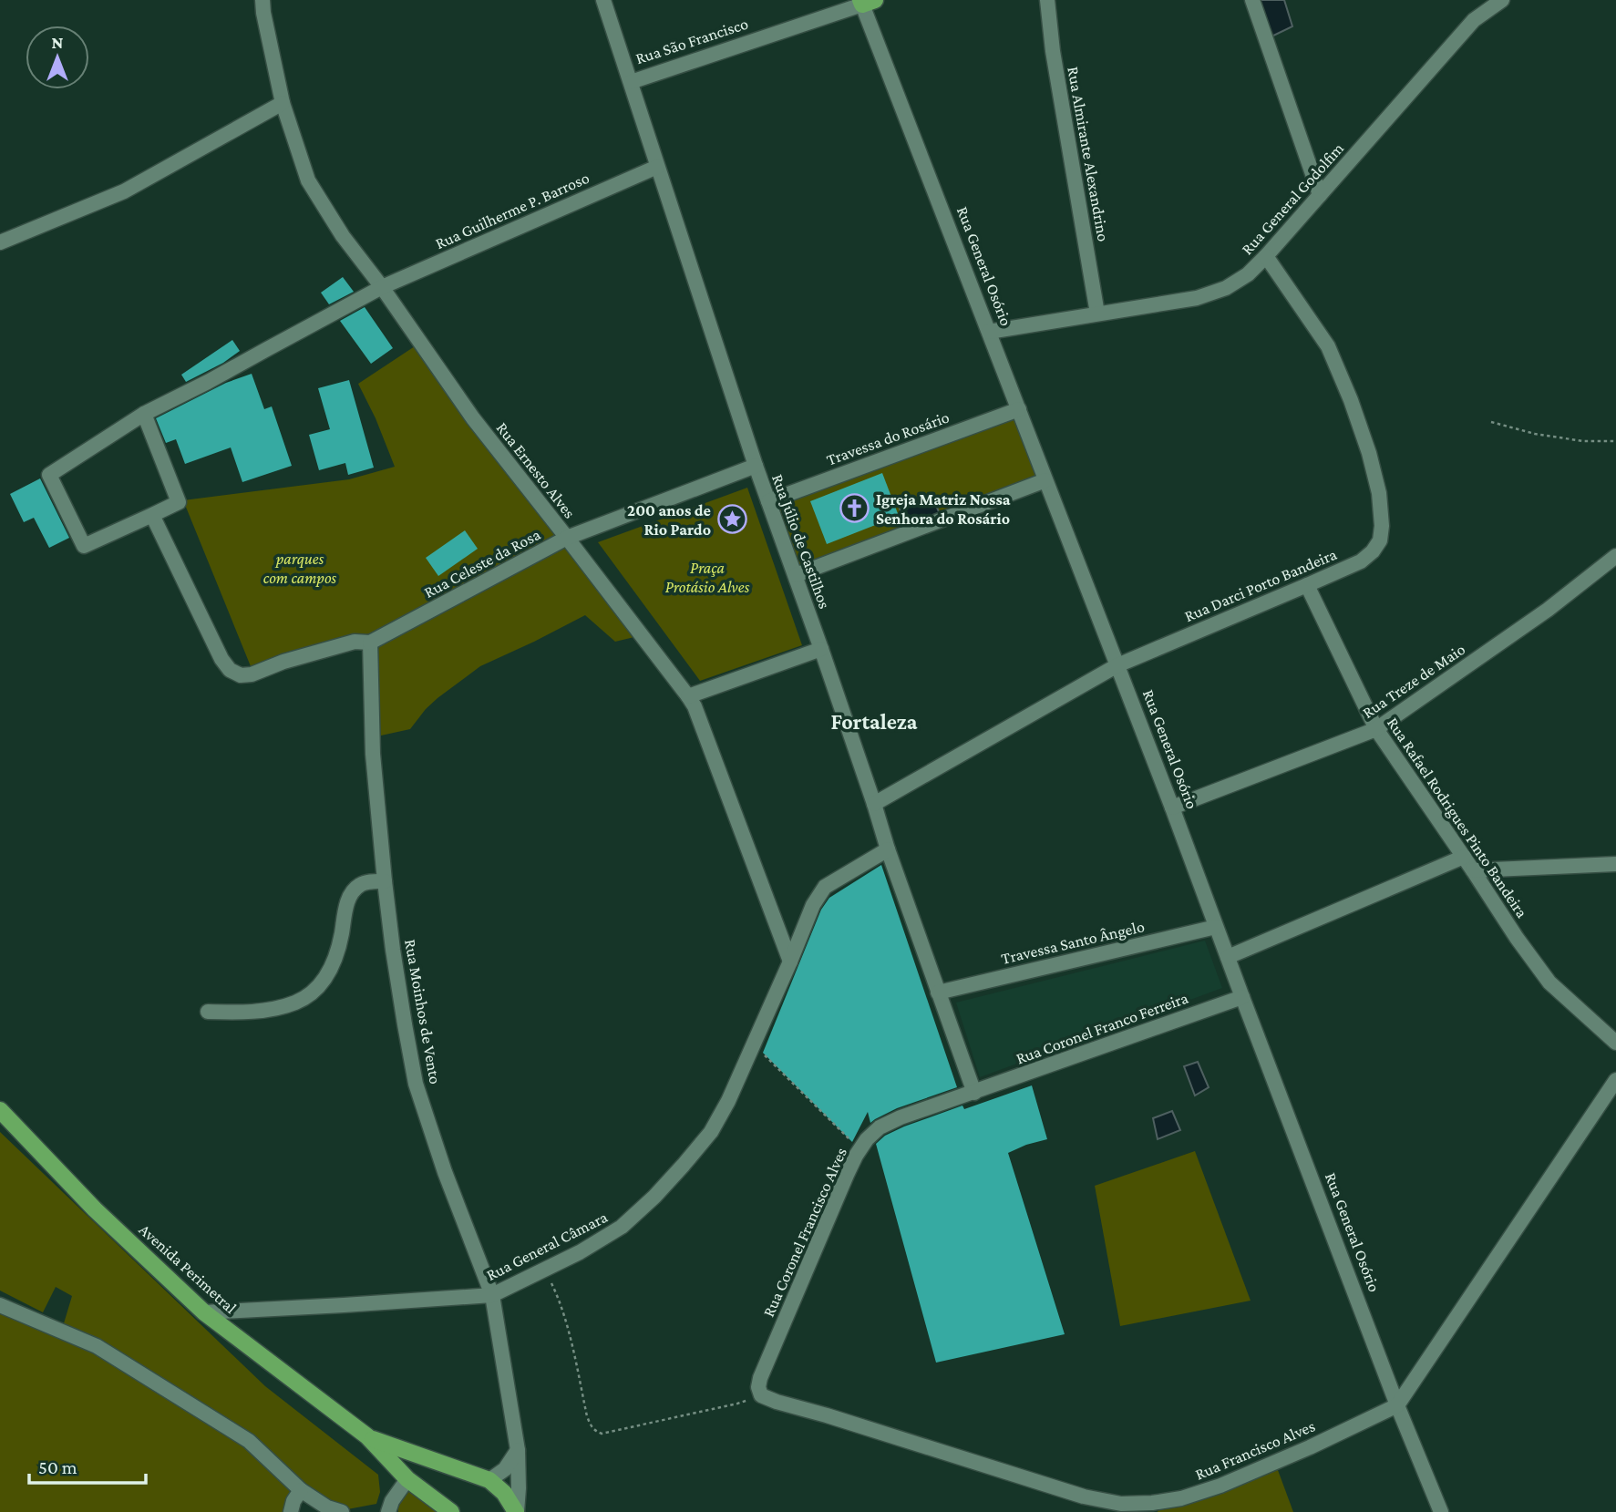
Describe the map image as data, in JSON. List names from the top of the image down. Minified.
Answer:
{"streets":{"main road":["Avenida Perimetral"],"street":["Rua São Francisco","Rua Almirante Alexandrino","Rua General Godolfim","Rua Guilherme P. Barroso","Rua General Osório","Travessa do Rosário","Rua Ernesto Alves","Rua Júlio de Castilhos","Rua Celeste da Rosa","Rua Darci Porto Bandeira","Rua Treze de Maio","Rua Rafael Rodrigues Pinto Bandeira","Travessa Santo Ângelo","Rua Moinhos de Vento","Rua Coronel Franco Ferreira","Rua Coronel Francisco Alves","Rua General Câmara","Rua Francisco Alves"]},"crossings":[["Rua São Francisco","Rua General Osório"],["Rua São Francisco","Rua Júlio de Castilhos"],["Rua Almirante Alexandrino","Rua General Godolfim"],["Rua General Godolfim","Rua General Osório"],["Rua General Godolfim","Rua Darci Porto Bandeira"],["Rua Guilherme P. Barroso","Rua Ernesto Alves"],["Rua Guilherme P. Barroso","Rua Júlio de Castilhos"],["Rua General Osório","Travessa do Rosário"],["Rua General Osório","Rua Darci Porto Bandeira"],["Rua General Osório","Rua Treze de Maio"],["Rua General Osório","Travessa Santo Ângelo"],["Rua General Osório","Rua Coronel Franco Ferreira"],["Rua General Osório","Rua Francisco Alves"],["Travessa do Rosário","Rua Júlio de Castilhos"],["Rua Ernesto Alves","Rua Celeste da Rosa"],["Rua Ernesto Alves","Rua General Câmara"],["Rua Júlio de Castilhos","Rua Celeste da Rosa"],["Rua Júlio de Castilhos","Rua Darci Porto Bandeira"],["Rua Júlio de Castilhos","Travessa Santo Ângelo"],["Rua Júlio de Castilhos","Rua Coronel Franco Ferreira"],["Rua Júlio de Castilhos","Rua Coronel Francisco Alves"],["Rua Júlio de Castilhos","Rua General Câmara"],["Rua Celeste da Rosa","Rua Moinhos de Vento"],["Rua Darci Porto Bandeira","Rua Rafael Rodrigues Pinto Bandeira"],["Rua Treze de Maio","Rua Rafael Rodrigues Pinto Bandeira"],["Rua Moinhos de Vento","Rua General Câmara"],["Rua Moinhos de Vento","Avenida Perimetral"],["Rua Coronel Franco Ferreira","Rua Coronel Francisco Alves"],["Rua Coronel Francisco Alves","Rua Francisco Alves"],["Rua General Câmara","Avenida Perimetral"]],"districts":["Fortaleza"],"parks":["parques com campos","Praça Protásio Alves"],"places":{"church":["Igreja Matriz Nossa Senhora do Rosário"],"place":["200 anos de Rio Pardo"]},"scale_bar":"50 m","north":"top"}
